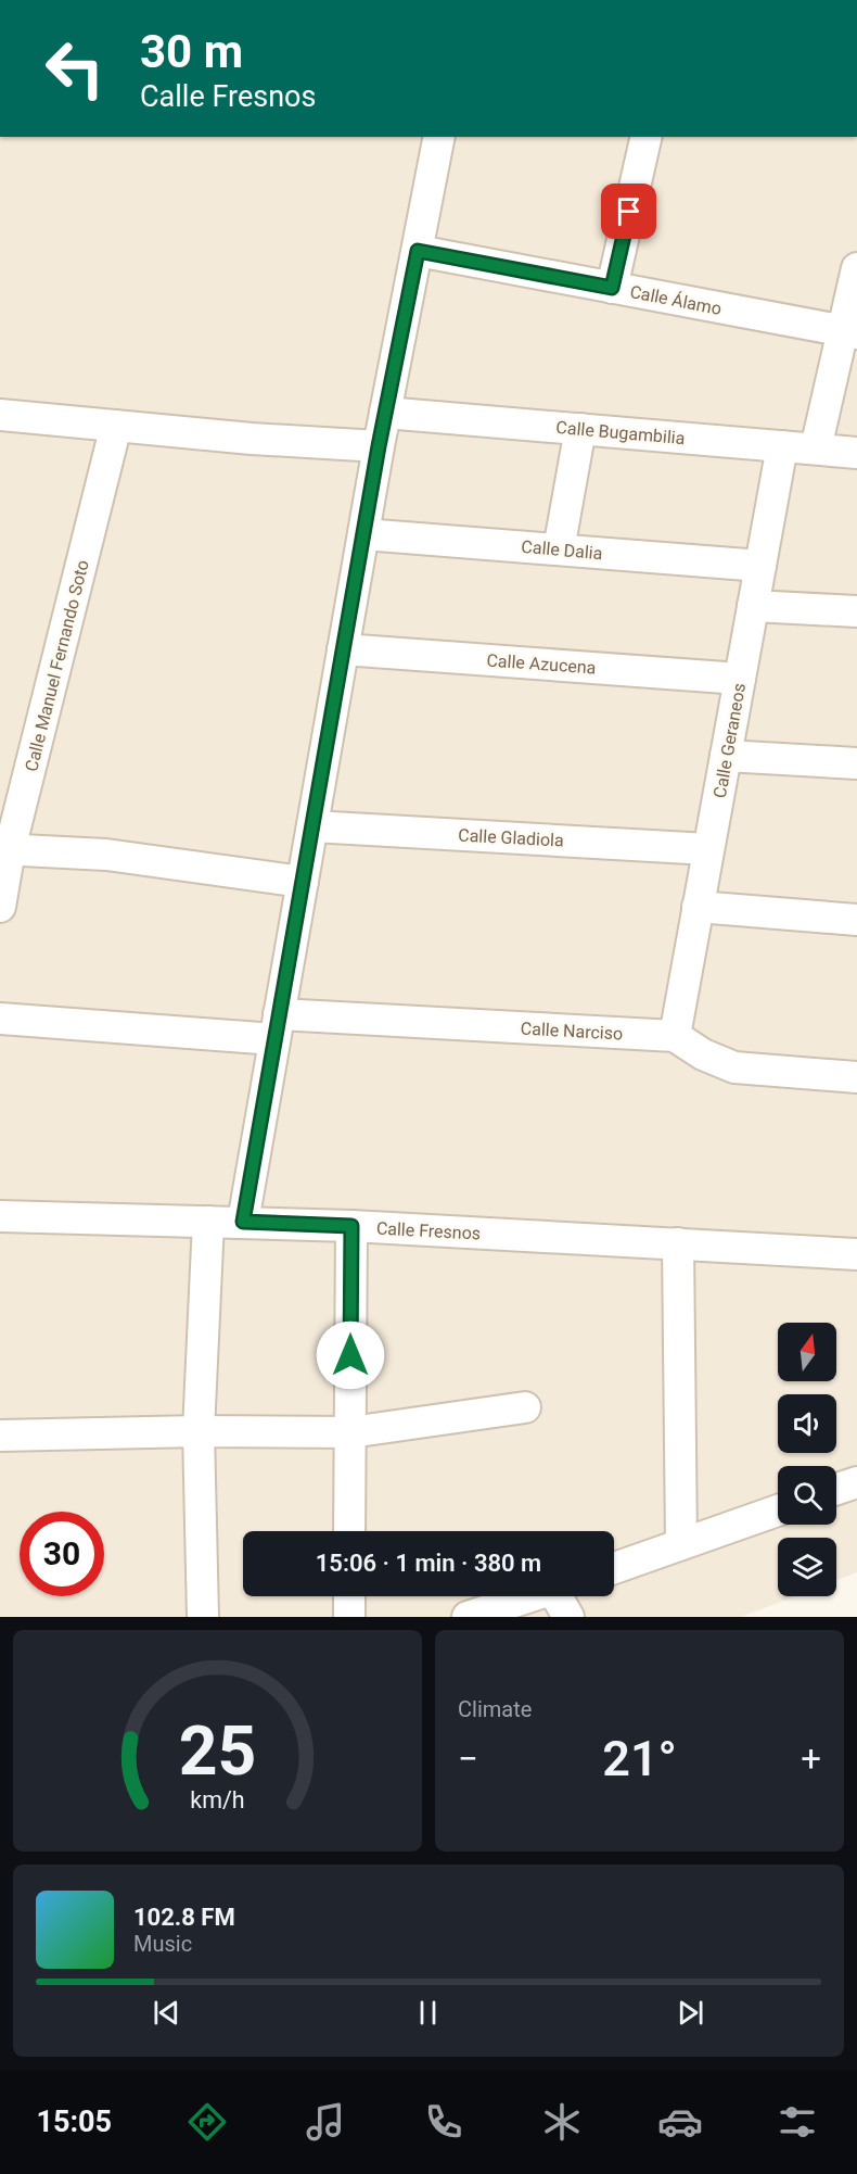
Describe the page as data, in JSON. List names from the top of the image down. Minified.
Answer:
{"streets":{"street":["Calle Álamo","Calle Bugambilia","Calle Dalia","Calle Azucena","Calle Manuel Fernando Soto","Calle Geraneos","Calle Gladiola","Calle Narciso","Calle Fresnos"]},"crossings":[["Calle Bugambilia","Calle Geraneos"],["Calle Dalia","Calle Geraneos"],["Calle Azucena","Calle Geraneos"],["Calle Geraneos","Calle Gladiola"],["Calle Geraneos","Calle Narciso"]],"north":"top","page":{"turn":["30 m","Calle Fresnos"],"limit":"30","trip":"15:06 · 1 min · 380 m","tile":"Climate","heat":["−","21°","+"],"song":["102.8 FM","Music"],"tabs":"15:05","gauge":["25","km/h"]}}
